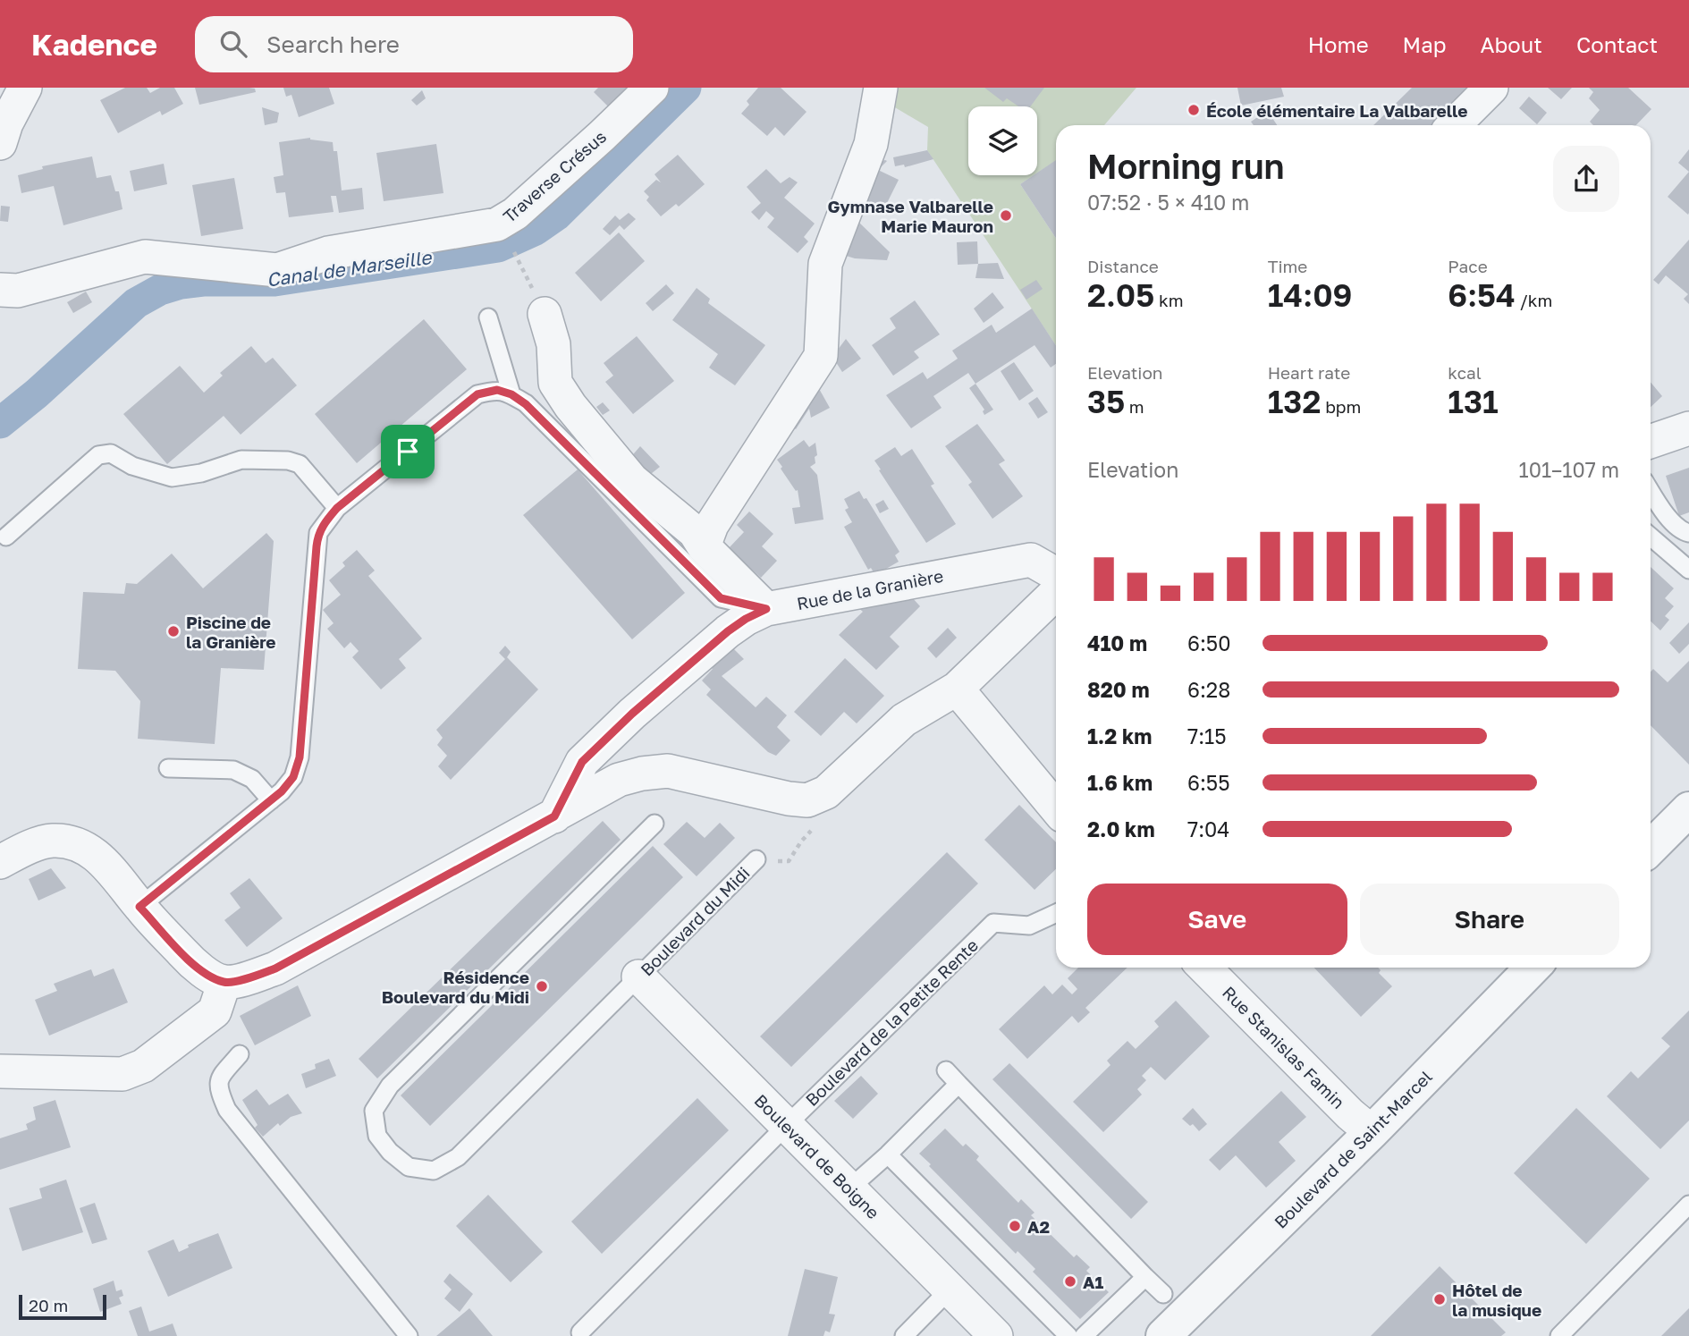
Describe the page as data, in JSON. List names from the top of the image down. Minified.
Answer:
{"streets":{"street":["Traverse Crésus","Rue de la Granière","Rue Stanislas Famin","Boulevard de Saint-Marcel","Boulevard de Boigne"],"lane":["Boulevard du Midi","Boulevard de la Petite Rente"]},"crossings":[["Boulevard du Midi","Boulevard de Boigne"],["Boulevard de la Petite Rente","Boulevard de Boigne"],["Rue Stanislas Famin","Boulevard de Saint-Marcel"]],"water":["Canal de Marseille"],"places":["École élémentaire La Valbarelle","Gymnase Valbarelle Marie Mauron","Piscine de la Granière","Résidence Boulevard du Midi","A2","A1","Hôtel de la musique"],"scale_bar":"20 m","page":{"header":"Kadence","search":"Search here","nav":["Home","Map","About","Contact"],"heading":["Morning run","07:52 · 5 × 410 m"],"stats":[["Distance","2.05 km"],["Time","14:09"],["Pace","6:54 /km"],["Elevation","35 m"],["Heart rate","132 bpm"],["kcal","131"]],"chart":["Elevation","101–107 m"],"list":[{"name":"410 m","note":"6:50"},{"name":"820 m","note":"6:28"},{"name":"1.2 km","note":"7:15"},{"name":"1.6 km","note":"6:55"},{"name":"2.0 km","note":"7:04"}],"buttons":["Save","Share"],"scale":"20 m"}}
